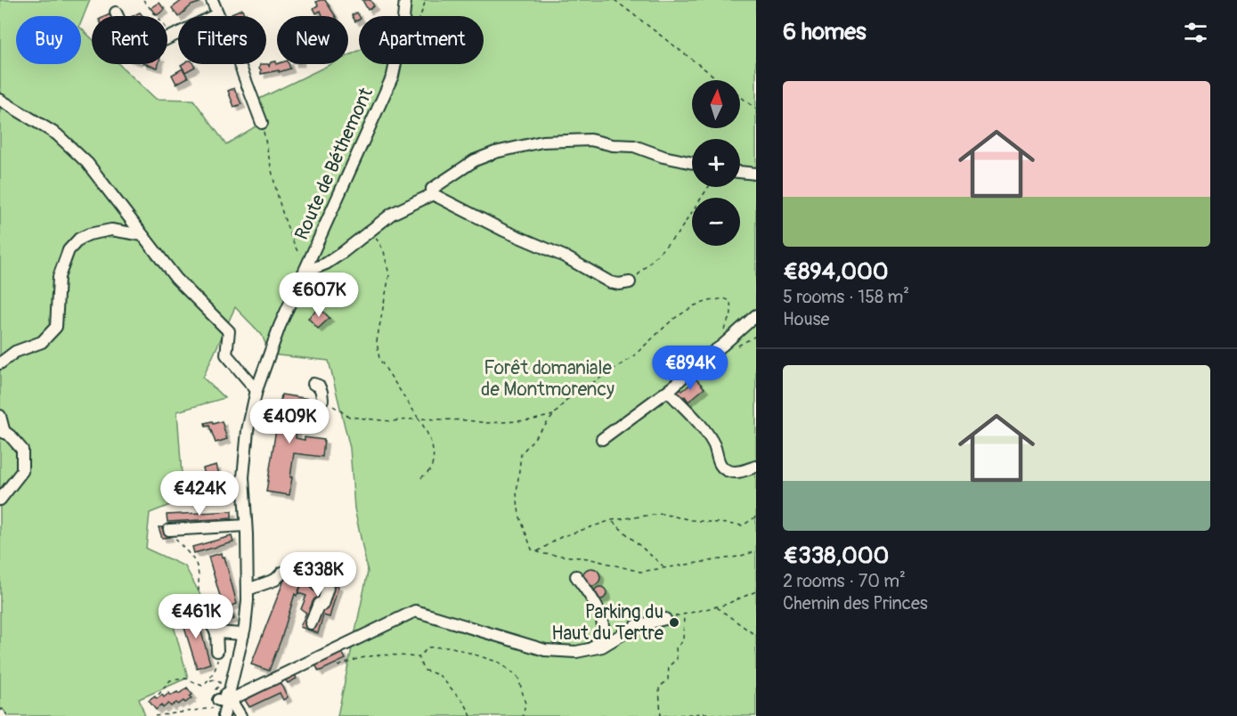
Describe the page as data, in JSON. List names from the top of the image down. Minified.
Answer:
{"streets":{"street":["Route de Béthemont"]},"parks":["Forêt domaniale de Montmorency"],"places":["Parking du Haut du Tertre"],"north":"top","page":{"heading":"6 homes","chip":["Buy","Rent","Filters","New","Apartment"],"list":[{"name":"€894,000","note":"5 rooms · 158 m² · House"},{"name":"€338,000","note":"2 rooms · 70 m² · Chemin des Princes"}],"map_buttons":["+","−"],"price":["€607K","€894K","€409K","€424K","€338K","€461K"]}}
